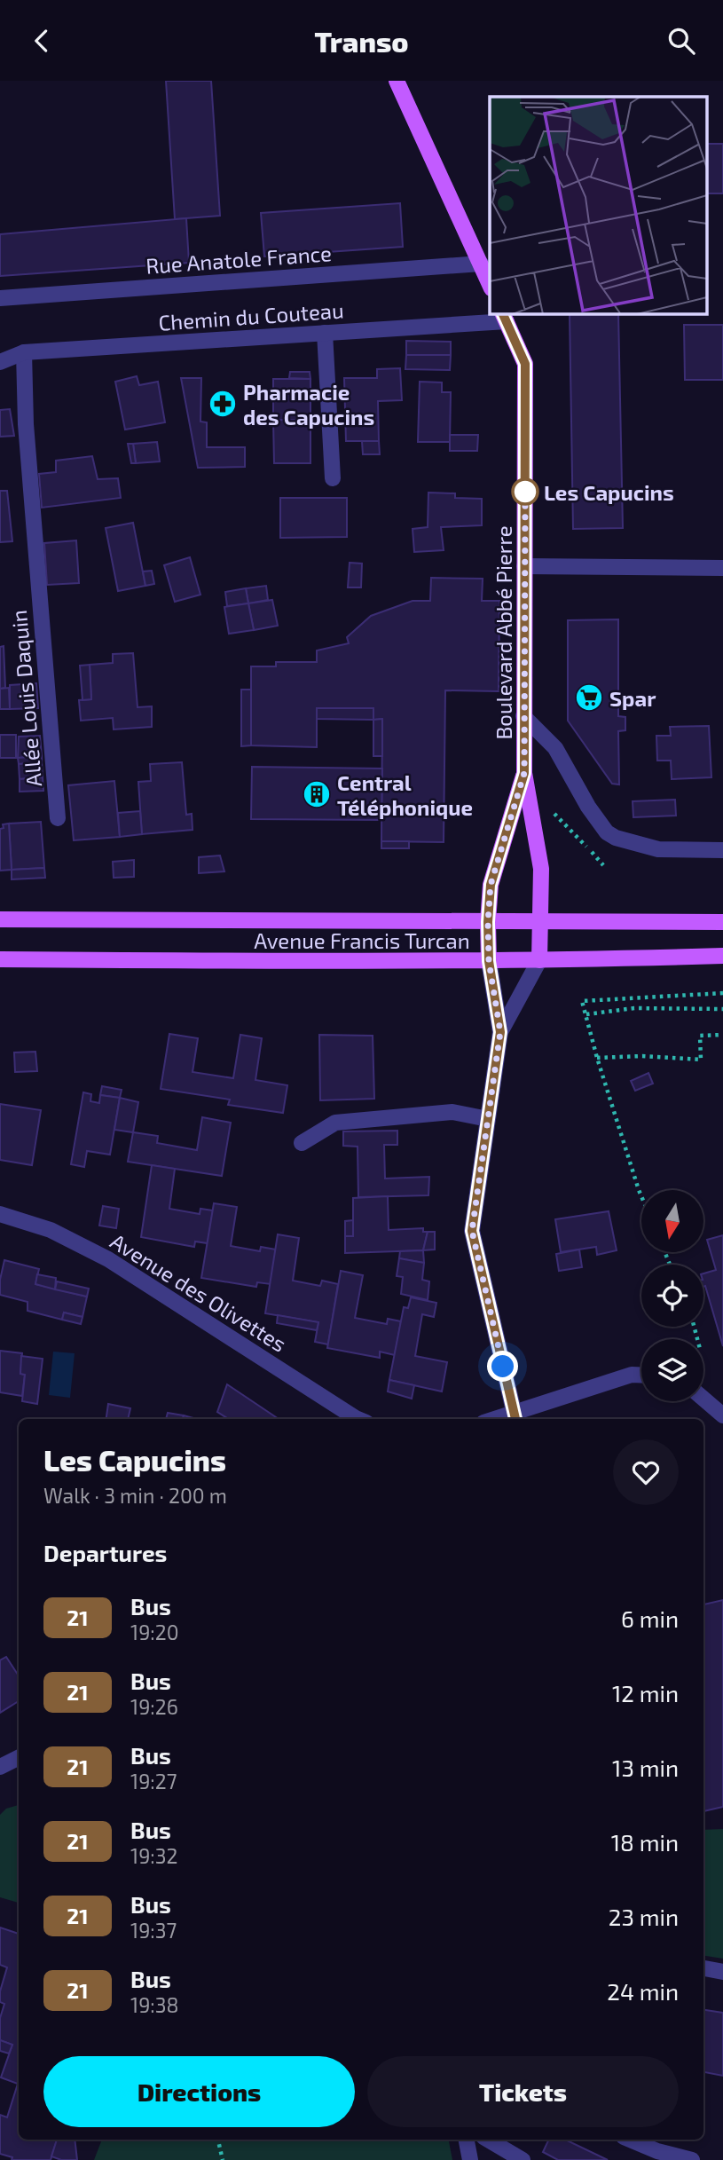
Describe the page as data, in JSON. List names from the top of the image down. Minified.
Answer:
{"streets":{"main road":["Boulevard Abbé Pierre","Avenue Francis Turcan"],"street":["Rue Anatole France","Chemin du Couteau","Allée Louis Daquin","Avenue des Olivettes"]},"crossings":[["Chemin du Couteau","Boulevard Abbé Pierre"],["Chemin du Couteau","Allée Louis Daquin"],["Boulevard Abbé Pierre","Avenue Francis Turcan"]],"places":{"pharmacy":["Pharmacie des Capucins"],"other":["Les Capucins"],"supermarket":["Spar"],"building":["Central Téléphonique"]},"lines":["bus line 21"],"north":"bottom","page":{"header":"Transo","heading":[["Les Capucins","Walk · 3 min · 200 m"],"Departures"],"list":[{"mark":"21","name":"Bus","note":"19:20","value":"6 min"},{"mark":"21","name":"Bus","note":"19:26","value":"12 min"},{"mark":"21","name":"Bus","note":"19:27","value":"13 min"},{"mark":"21","name":"Bus","note":"19:32","value":"18 min"},{"mark":"21","name":"Bus","note":"19:37","value":"23 min"},{"mark":"21","name":"Bus","note":"19:38","value":"24 min"}],"buttons":["Directions","Tickets"]}}
